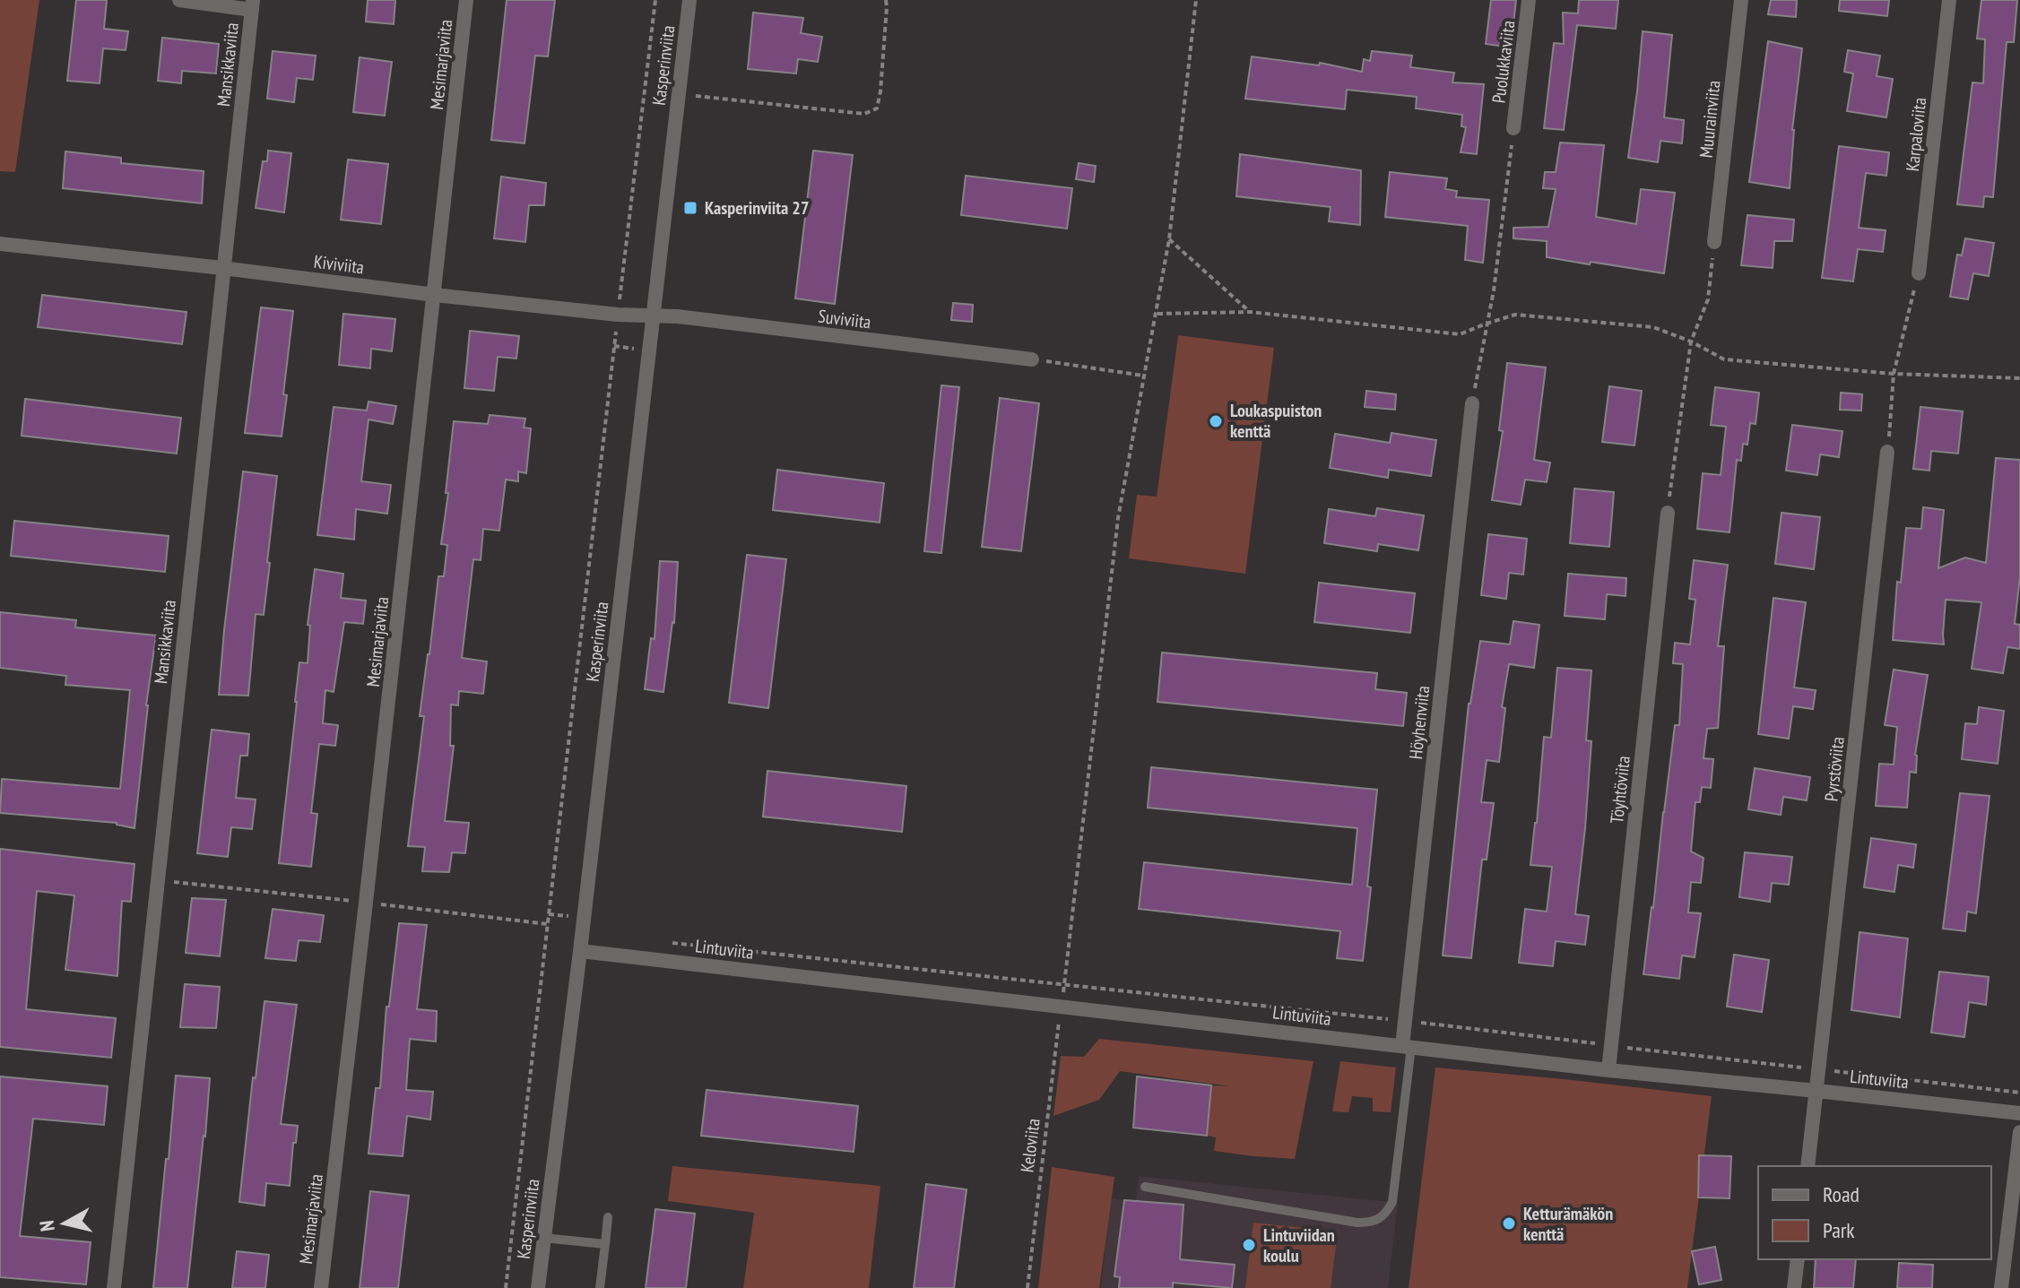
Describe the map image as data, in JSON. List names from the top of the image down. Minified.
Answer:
{"streets":{"street":["Puolukkaviita","Mansikkaviita","Mesimarjaviita","Kasperinviita","Muurainviita","Karpaloviita","Kiviviita","Suviviita","Höyhenviita","Pyrstöviita","Töyhtöviita","Lintuviita"],"path":["Keloviita"]},"crossings":[["Mansikkaviita","Kiviviita"],["Mesimarjaviita","Kiviviita"],["Kasperinviita","Kiviviita"],["Kasperinviita","Suviviita"],["Kasperinviita","Lintuviita"],["Kiviviita","Suviviita"],["Höyhenviita","Lintuviita"],["Pyrstöviita","Lintuviita"],["Töyhtöviita","Lintuviita"],["Lintuviita","Keloviita"]],"places":{"transit":["Kasperinviita 27"],"other":["Loukaspuiston kenttä","Ketturämäkön kenttä","Lintuviidan koulu"]},"legend":["Road","Park"],"north":"left"}
